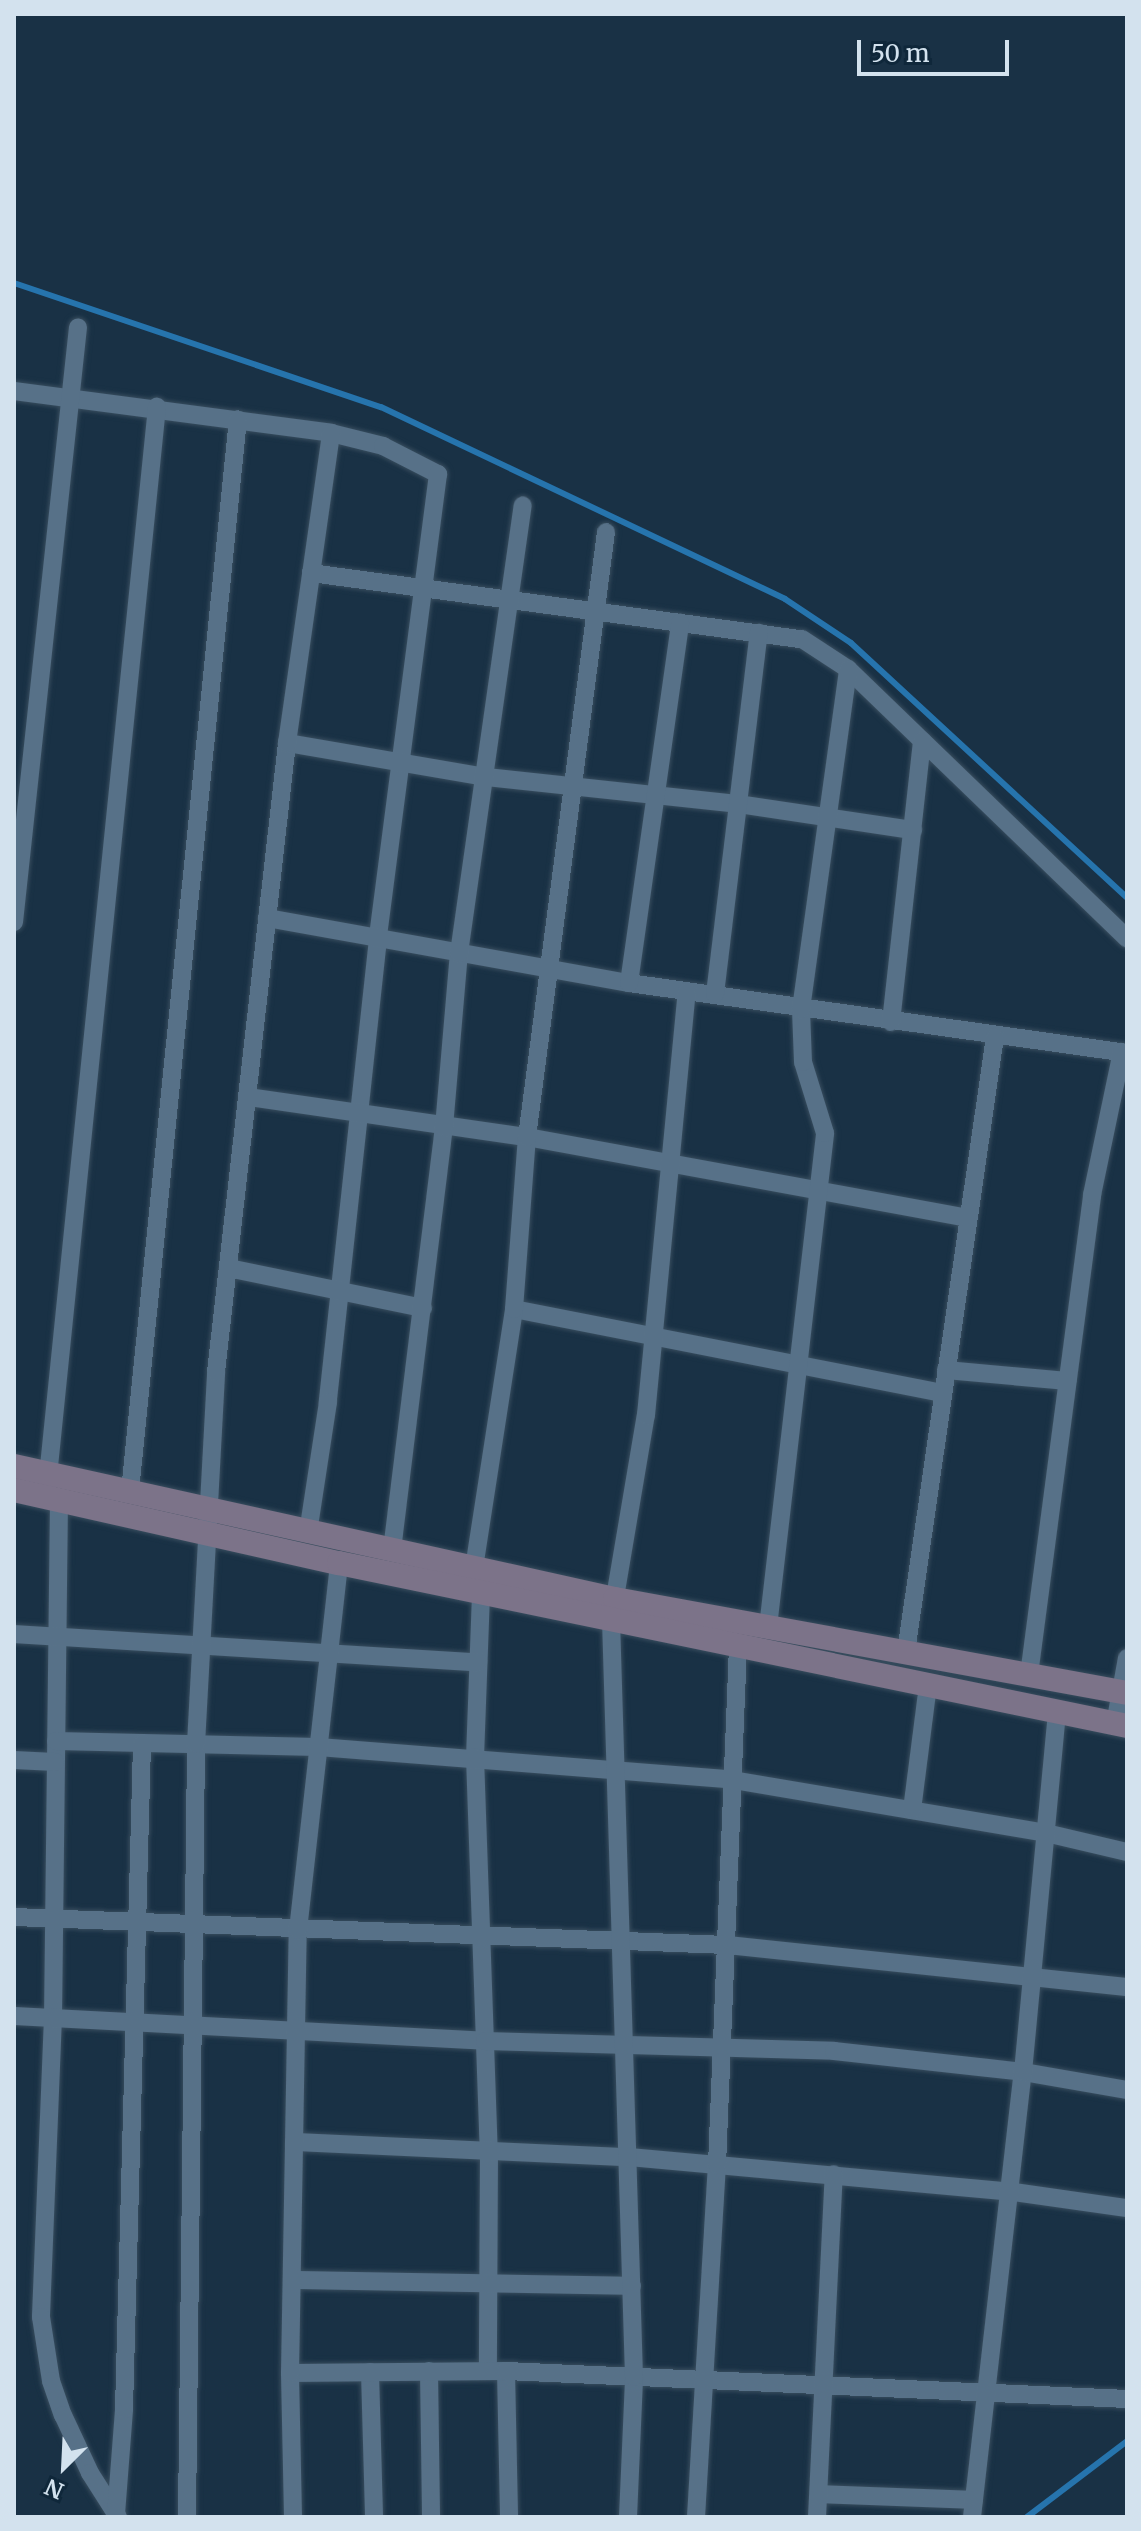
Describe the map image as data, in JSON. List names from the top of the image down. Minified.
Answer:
{"scale_bar":"50 m","north":"bottom left"}
